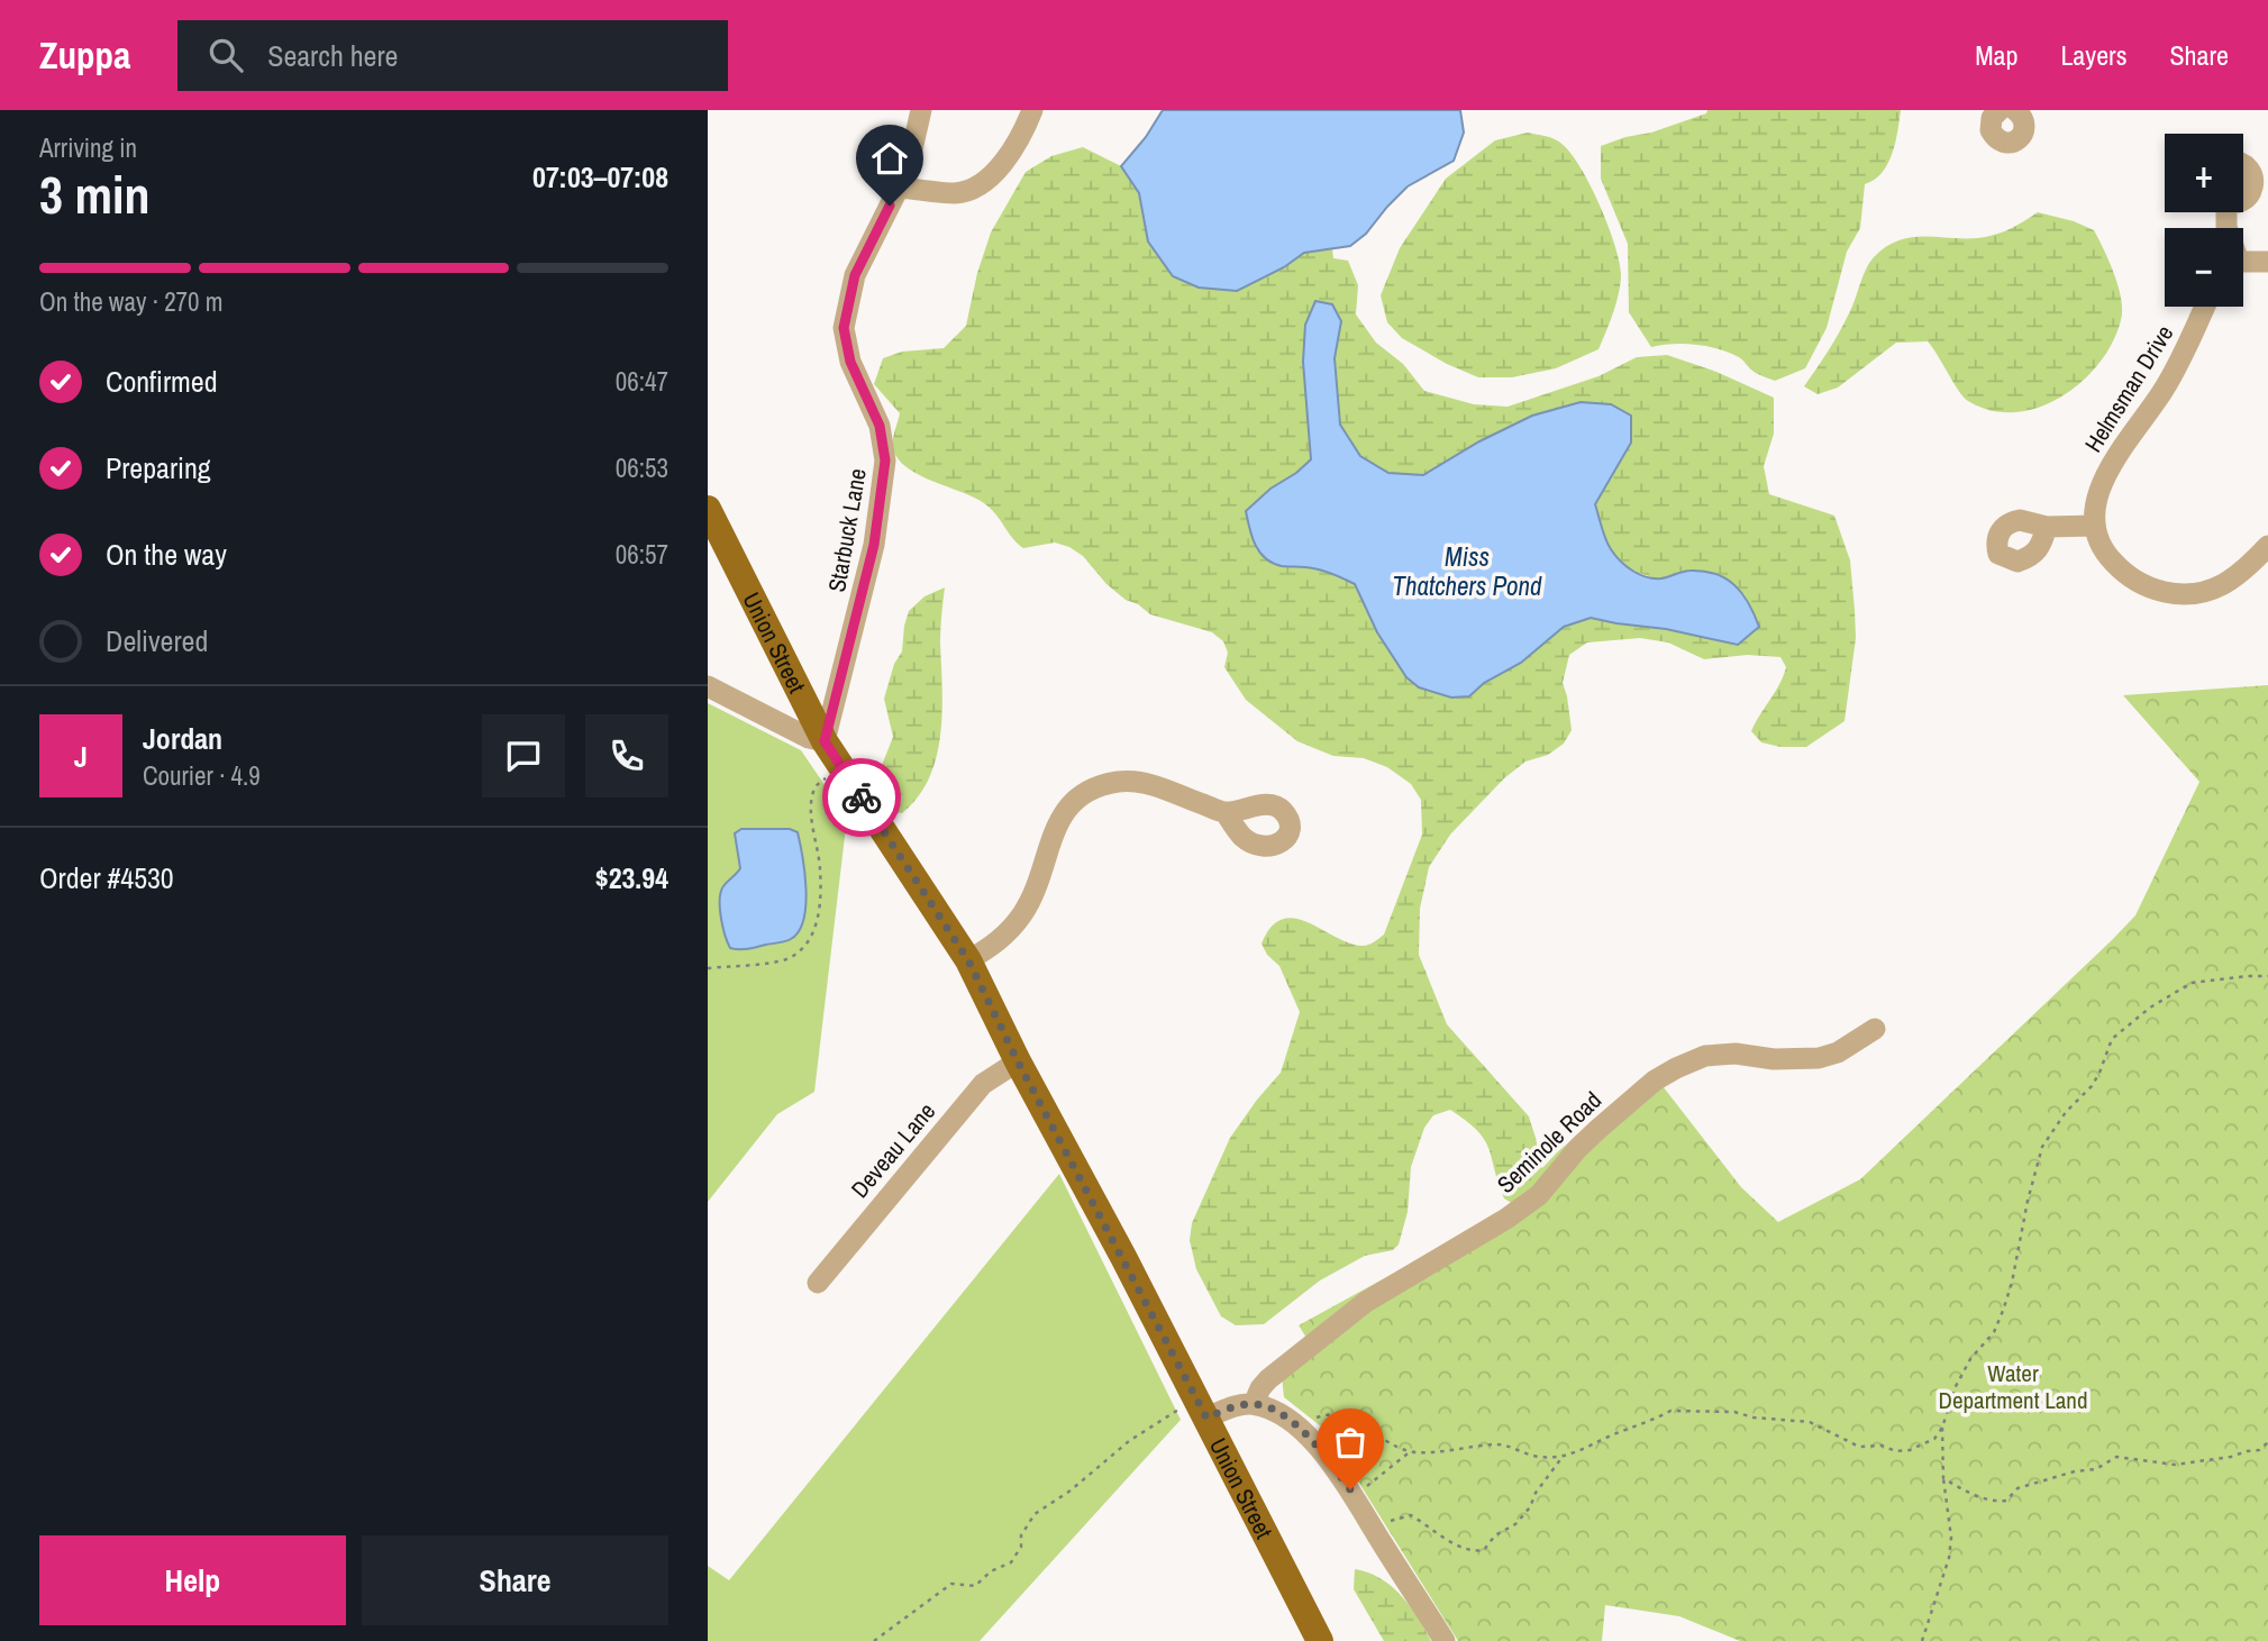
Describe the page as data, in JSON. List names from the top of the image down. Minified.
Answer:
{"streets":{"main road":["Union Street"],"street":["Helmsman Drive","Starbuck Lane","Seminole Road","Deveau Lane"]},"crossings":[["Starbuck Lane","Union Street"],["Union Street","Deveau Lane"]],"water":["Miss Thatchers Pond"],"parks":["Water Department Land"],"page":{"header":"Zuppa","search":"Search here","nav":["Map","Layers","Share"],"heading":["3 min","Arriving in","07:03–07:08"],"panel":["Jordan","Courier · 4.9","Order #4530","$23.94"],"map_buttons":["+","−"],"bar":"On the way · 270 m","list":[["Confirmed","06:47"],["Preparing","06:53"],["On the way","06:57"],"Delivered"],"round":"J","buttons":["Help","Share"]}}
